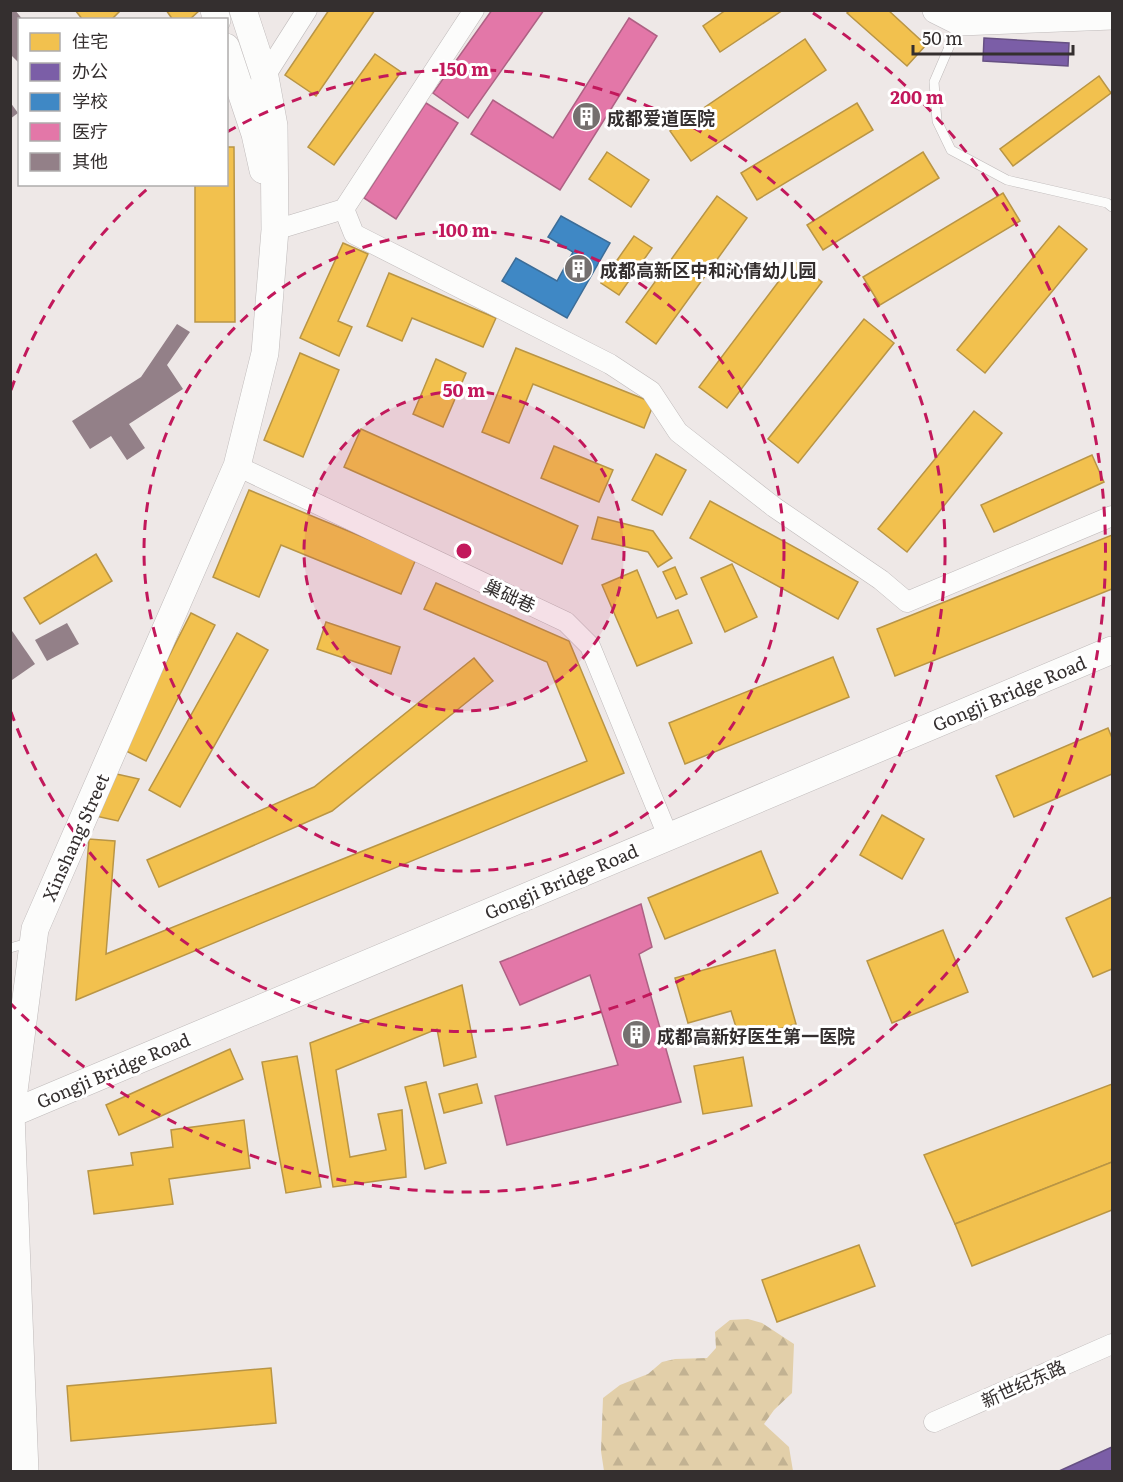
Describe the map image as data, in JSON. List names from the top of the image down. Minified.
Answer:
{"streets":{"main road":["Gongji Bridge Road","Xinshang Street"],"street":["巢础巷","新世纪东路"]},"crossings":[["巢础巷","Gongji Bridge Road"],["巢础巷","Xinshang Street"],["Gongji Bridge Road","Xinshang Street"]],"places":{"building":["成都爱道医院","成都高新区中和沁倩幼儿园","成都高新好医生第一医院"]},"legend":["住宅","办公","学校","医疗","其他"],"scale_bar":"50 m","rings":["150 m","200 m","100 m","50 m"]}
